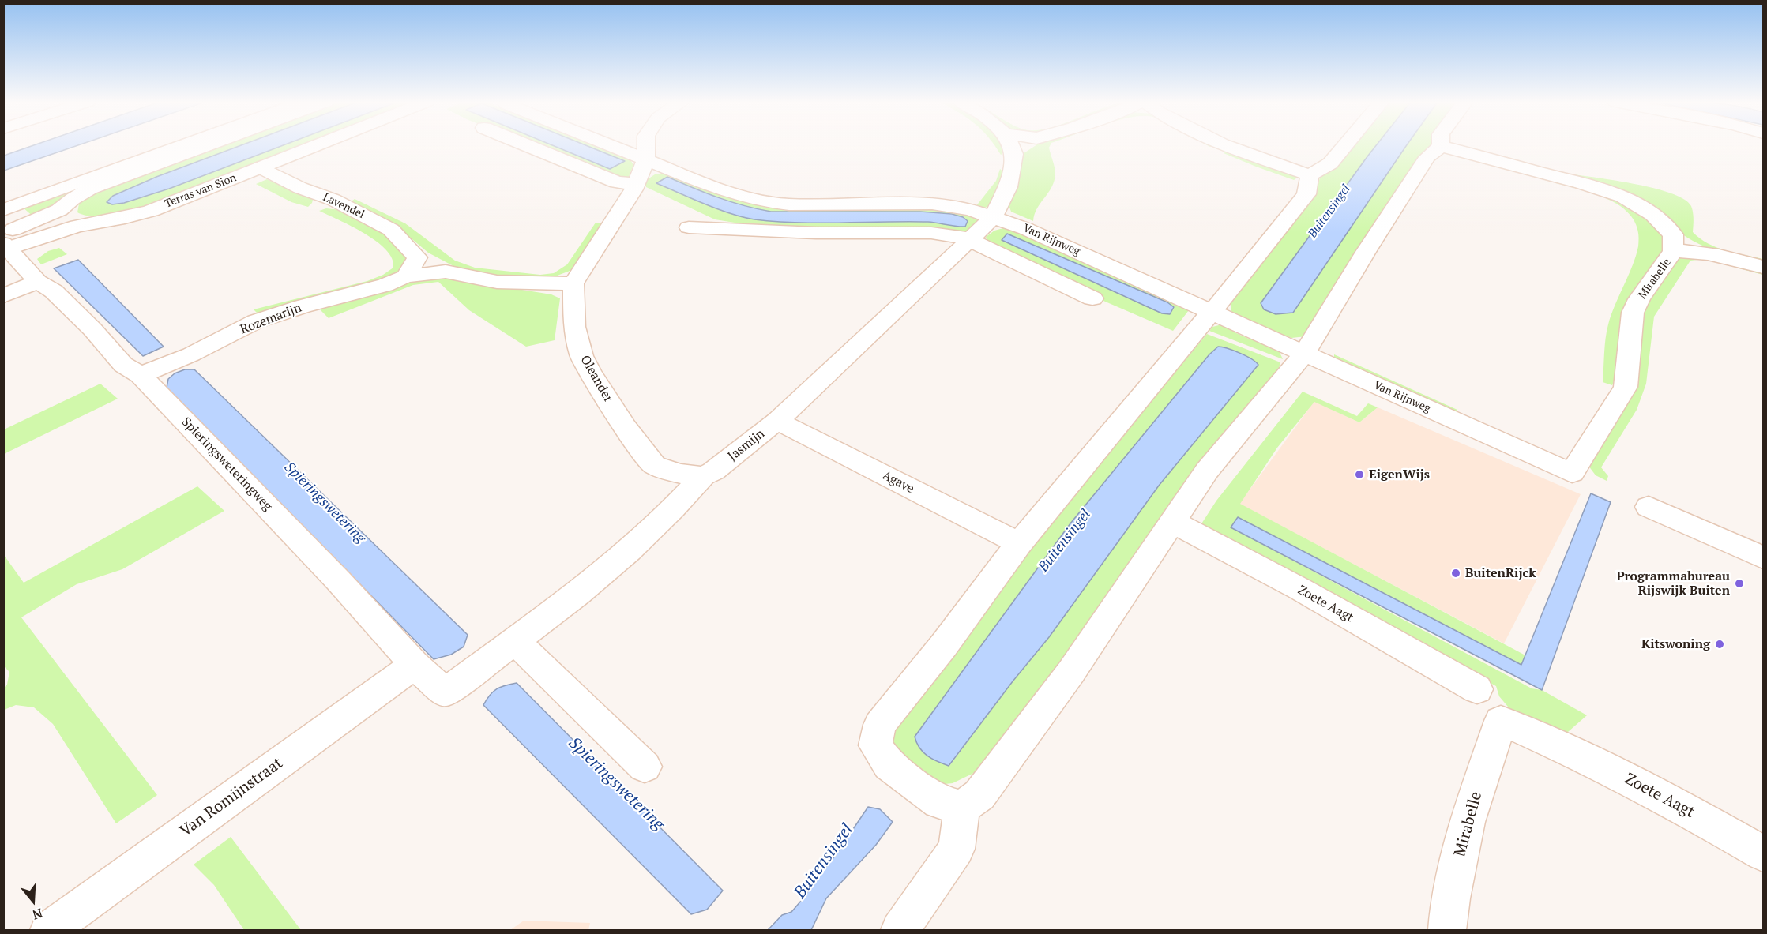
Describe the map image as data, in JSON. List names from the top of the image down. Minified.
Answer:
{"streets":{"street":["Terras van Sion","Lavendel","Van Rijnweg","Mirabelle","Rozemarijn","Oleander","Jasmijn","Spieringsweteringweg","Agave","Zoete Aagt","Van Romijnstraat"]},"crossings":[["Terras van Sion","Lavendel"],["Terras van Sion","Spieringsweteringweg"],["Lavendel","Rozemarijn"],["Lavendel","Oleander"],["Van Rijnweg","Mirabelle"],["Van Rijnweg","Jasmijn"],["Mirabelle","Zoete Aagt"],["Rozemarijn","Spieringsweteringweg"],["Oleander","Jasmijn"],["Jasmijn","Spieringsweteringweg"],["Jasmijn","Agave"],["Spieringsweteringweg","Van Romijnstraat"]],"water":["Buitensingel","Spieringswetering"],"places":["EigenWijs","BuitenRijck","Programmabureau Rijswijk Buiten","Kitswoning"],"north":"bottom"}
